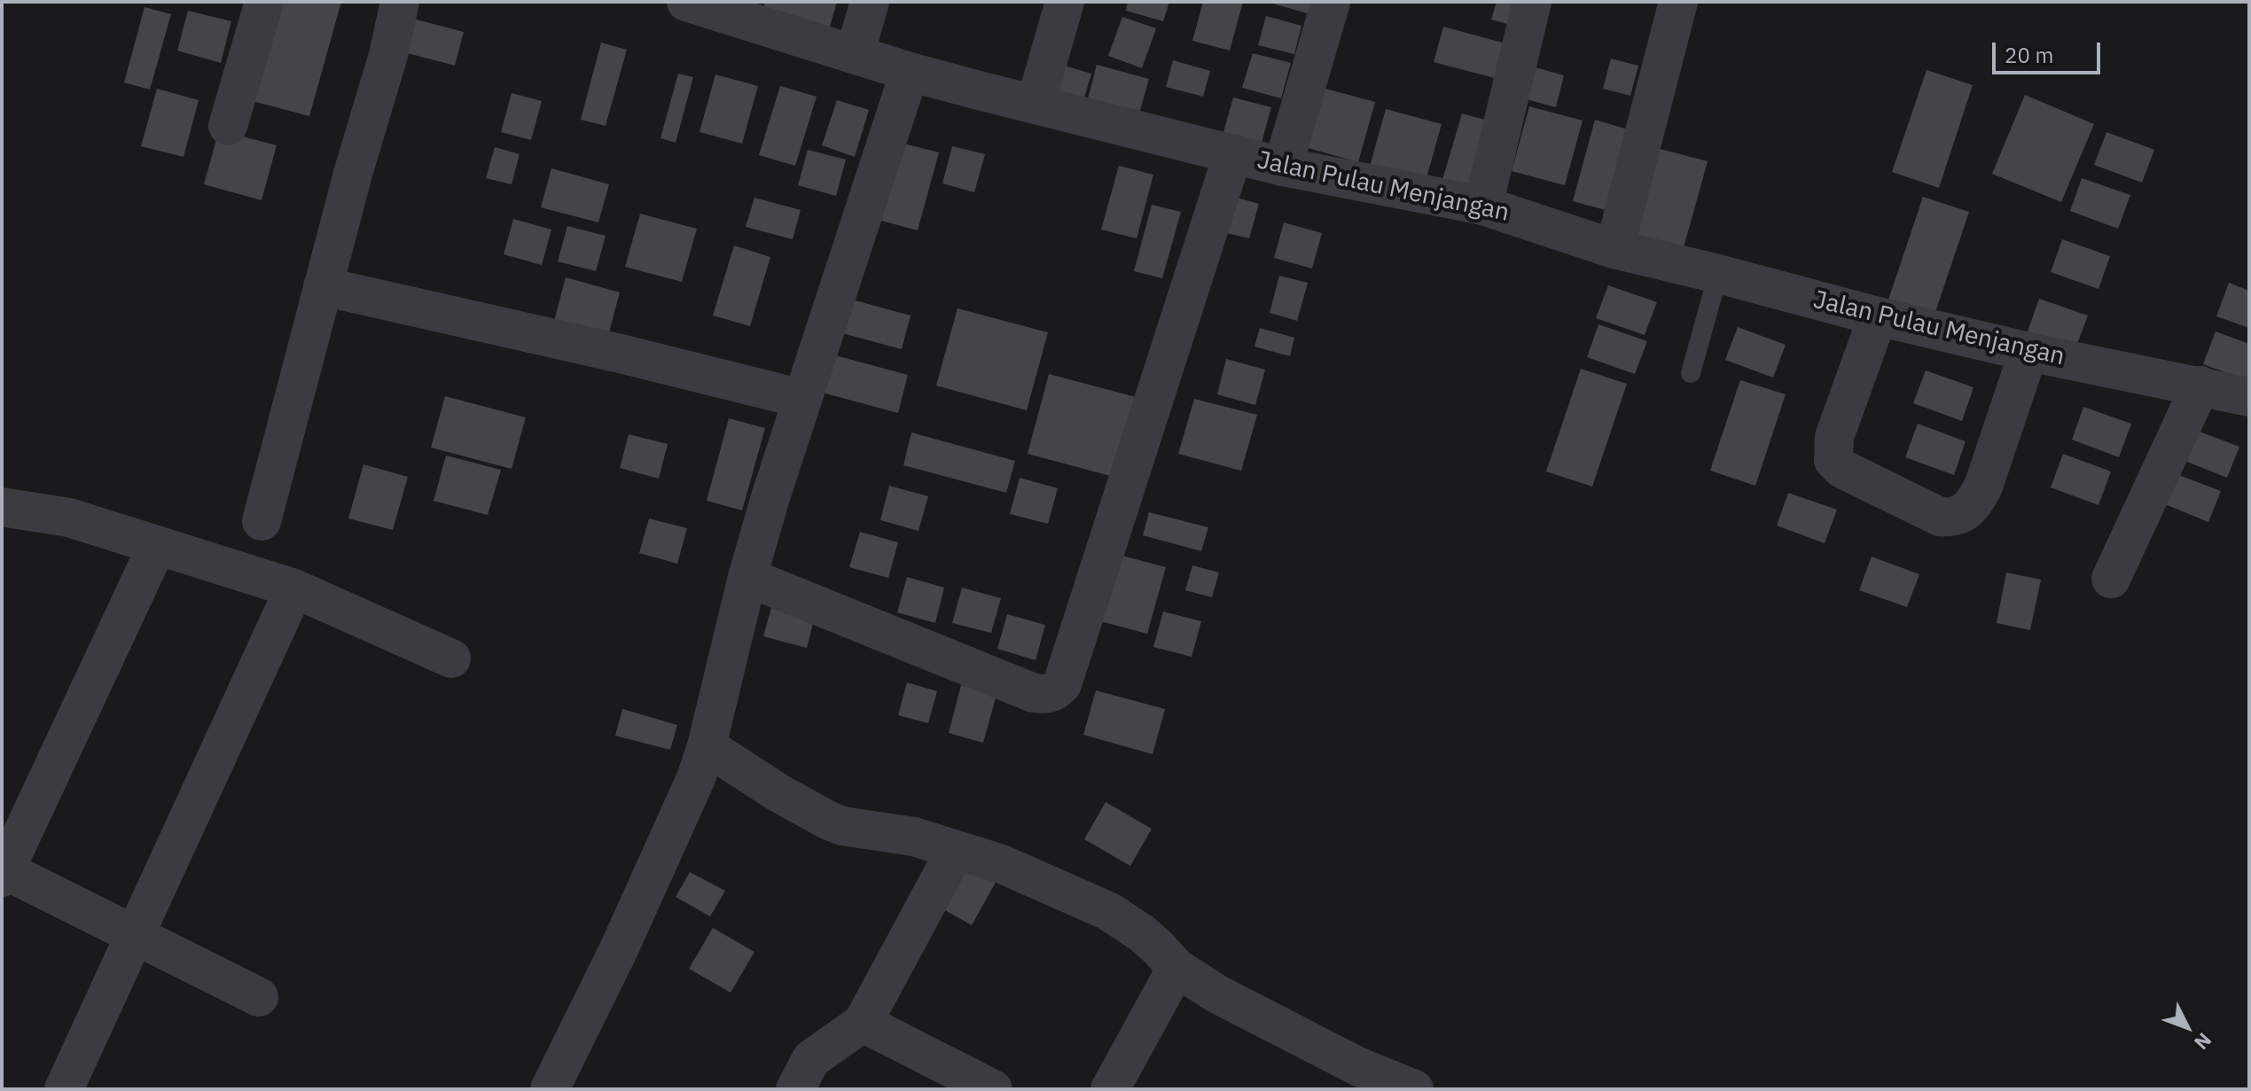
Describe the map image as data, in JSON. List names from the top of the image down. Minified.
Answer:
{"streets":{"street":["Jalan Pulau Menjangan"]},"scale_bar":"20 m","north":"bottom right"}
